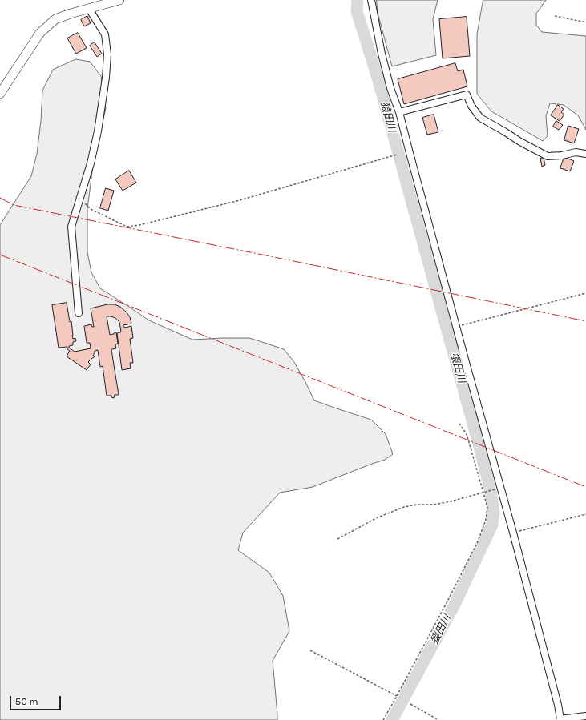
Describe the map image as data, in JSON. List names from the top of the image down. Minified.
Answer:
{"water":["猿田川"],"scale_bar":"50 m"}
